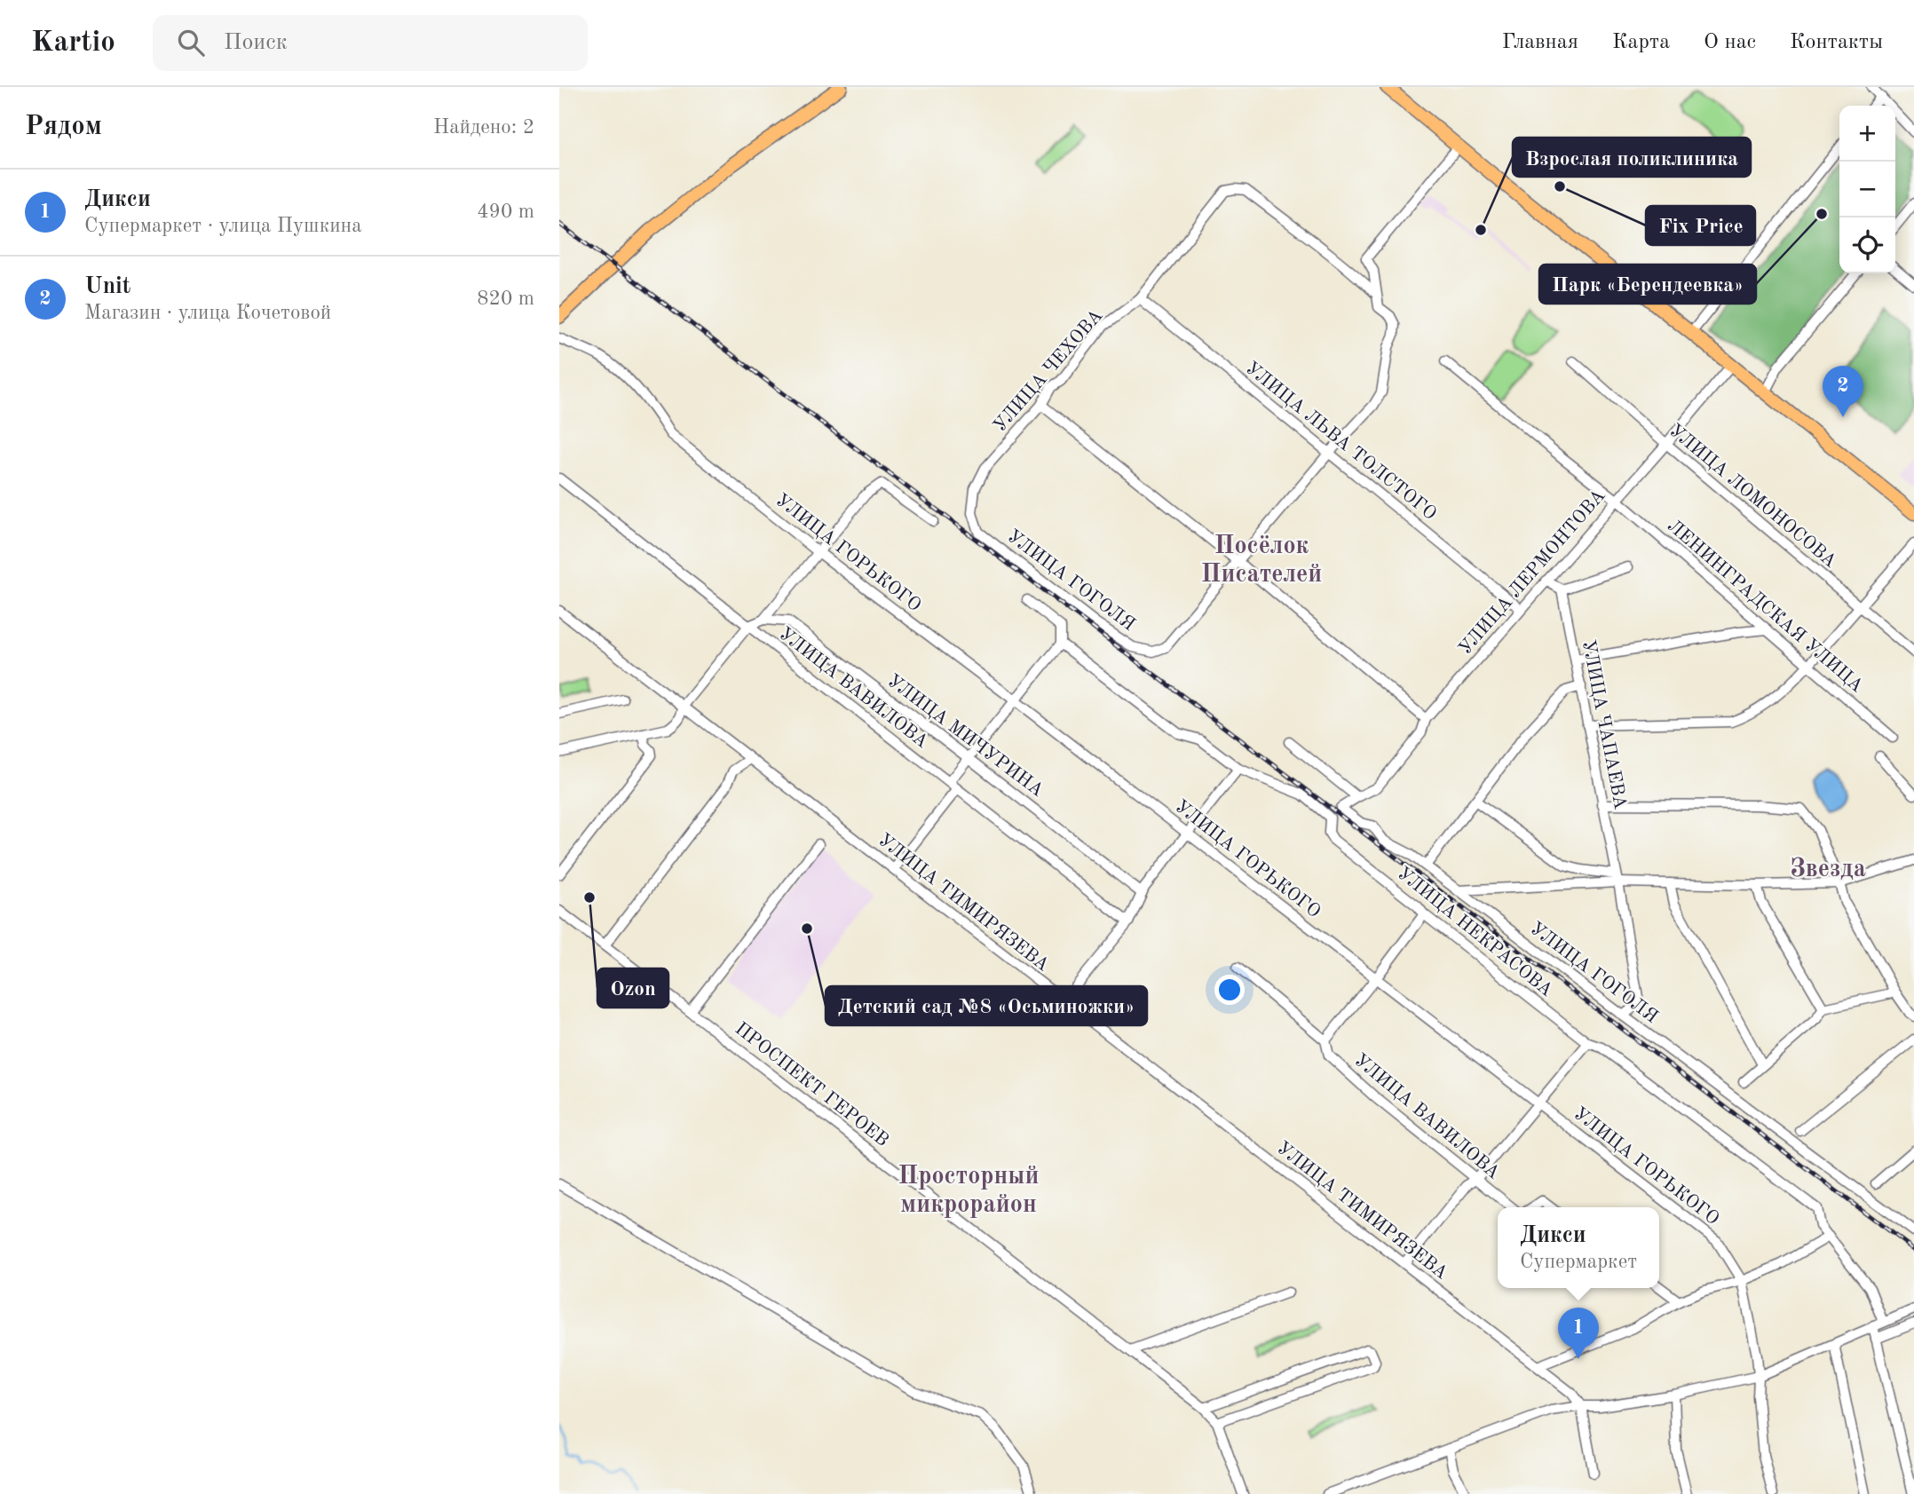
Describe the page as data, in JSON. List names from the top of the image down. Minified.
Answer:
{"streets":{"street":["УЛИЦА ЧЕХОВА","УЛИЦА ЛЬВА ТОЛСТОГО","УЛИЦА ЛОМОНОСОВА","УЛИЦА ГОРЬКОГО","УЛИЦА ЛЕРМОНТОВА","УЛИЦА ГОГОЛЯ","ЛЕНИНГРАДСКАЯ УЛИЦА","УЛИЦА ВАВИЛОВА","УЛИЦА ЧАПАЕВА","УЛИЦА МИЧУРИНА","УЛИЦА ТИМИРЯЗЕВА","УЛИЦА НЕКРАСОВА","ПРОСПЕКТ ГЕРОЕВ"]},"crossings":[["УЛИЦА ЧЕХОВА","УЛИЦА ЛЬВА ТОЛСТОГО"],["УЛИЦА ЧЕХОВА","УЛИЦА ГОГОЛЯ"],["УЛИЦА ЛЬВА ТОЛСТОГО","УЛИЦА ЛЕРМОНТОВА"],["УЛИЦА ЛОМОНОСОВА","УЛИЦА ЛЕРМОНТОВА"],["УЛИЦА ЛЕРМОНТОВА","УЛИЦА ГОГОЛЯ"],["УЛИЦА ЛЕРМОНТОВА","ЛЕНИНГРАДСКАЯ УЛИЦА"],["УЛИЦА ГОГОЛЯ","УЛИЦА ЧАПАЕВА"]],"districts":["Посёлок Писателей","Звезда","Просторный микрорайон"],"places":["Fix Price","Парк «Берендеевка»","Взрослая поликлиника","Ozon","Детский сад №8 «Осьминожки»"],"page":{"header":"Kartio","search":"Поиск","nav":["Главная","Карта","О нас","Контакты"],"heading":["Рядом","Найдено: 2"],"map_buttons":["+","−"],"list":[{"mark":"1","name":"Дикси","note":"Супермаркет · улица Пушкина","value":"490 m"},{"mark":"2","name":"Unit","note":"Магазин · улица Кочетовой","value":"820 m"}],"pins":["2","1"],"popup":["Дикси","Супермаркет"]}}
